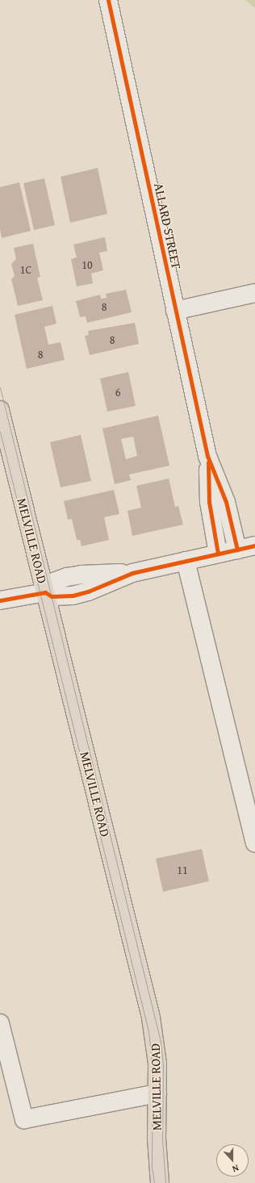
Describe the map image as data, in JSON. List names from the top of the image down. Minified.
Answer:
{"streets":{"main road":["MELVILLE ROAD"],"street":["ALLARD STREET"]},"house_numbers":["10","1C","8","8","8","6","11"],"north":"bottom"}
